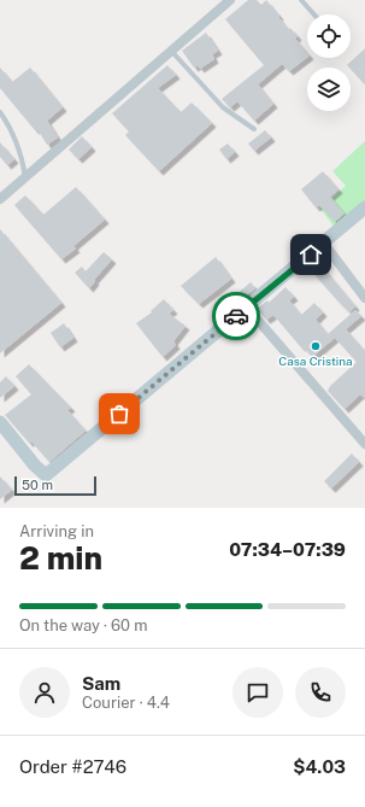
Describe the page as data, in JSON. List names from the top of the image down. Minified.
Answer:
{"places":["Casa Cristina"],"scale_bar":"50 m","page":{"scale":"50 m","heading":["2 min","Arriving in","07:34–07:39"],"panel":["Sam","Courier · 4.4","Order #2746","$4.03"],"bar":"On the way · 60 m"}}
